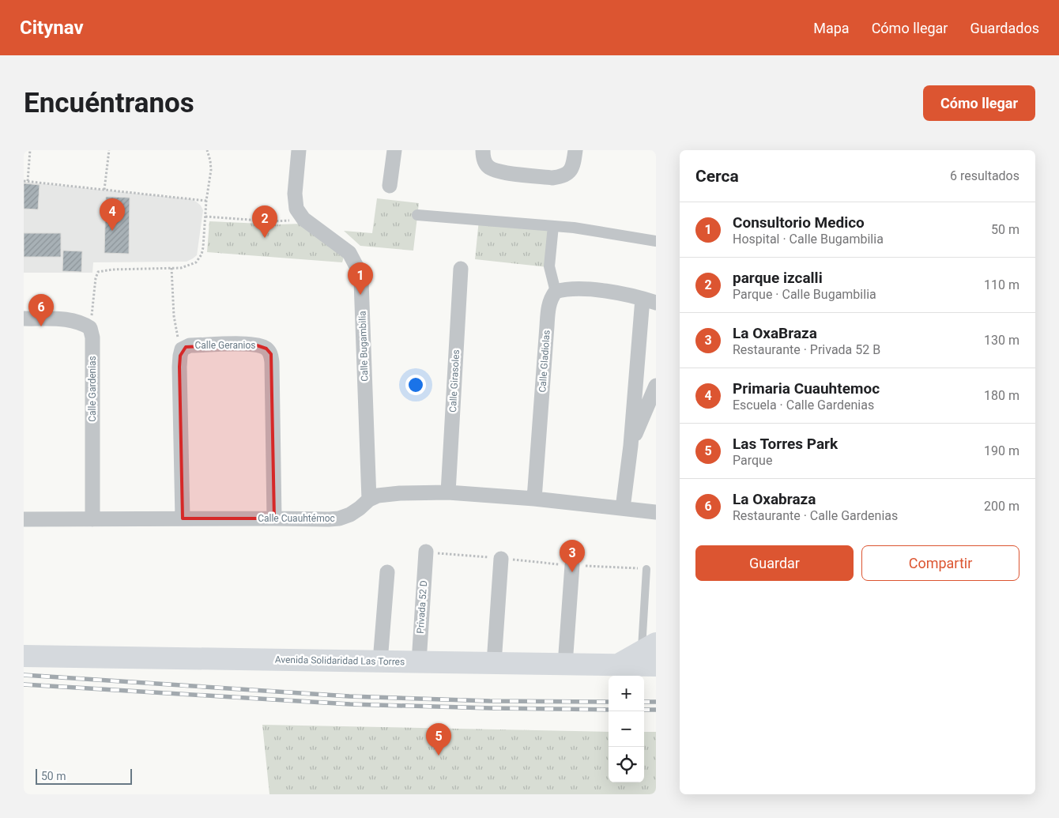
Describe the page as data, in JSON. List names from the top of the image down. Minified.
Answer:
{"streets":{"main road":["Avenida Solidaridad Las Torres"],"street":["Calle Geranios","Calle Bugambilia","Calle Gladiolas","Calle Girasoles","Calle Gardenias","Calle Cuauhtémoc","Privada 52 D"]},"crossings":[["Calle Geranios","Calle Cuauhtémoc"],["Calle Bugambilia","Calle Cuauhtémoc"],["Calle Gladiolas","Calle Cuauhtémoc"],["Calle Girasoles","Calle Cuauhtémoc"],["Calle Gardenias","Calle Cuauhtémoc"],["Privada 52 D","Avenida Solidaridad Las Torres"]],"scale_bar":"50 m","page":{"header":"Citynav","nav":["Mapa","Cómo llegar","Guardados"],"buttons":["Cómo llegar",["Guardar","Compartir"]],"title":"Encuéntranos","heading":["Cerca","6 resultados"],"pins":["4","2","1","6","3","5"],"list":[{"mark":"1","name":"Consultorio Medico","note":"Hospital · Calle Bugambilia","value":"50 m"},{"mark":"2","name":"parque izcalli","note":"Parque · Calle Bugambilia","value":"110 m"},{"mark":"3","name":"La OxaBraza","note":"Restaurante · Privada 52 B","value":"130 m"},{"mark":"4","name":"Primaria Cuauhtemoc","note":"Escuela · Calle Gardenias","value":"180 m"},{"mark":"5","name":"Las Torres Park","note":"Parque","value":"190 m"},{"mark":"6","name":"La Oxabraza","note":"Restaurante · Calle Gardenias","value":"200 m"}],"map_buttons":["+","−"],"scale":"50 m"}}
